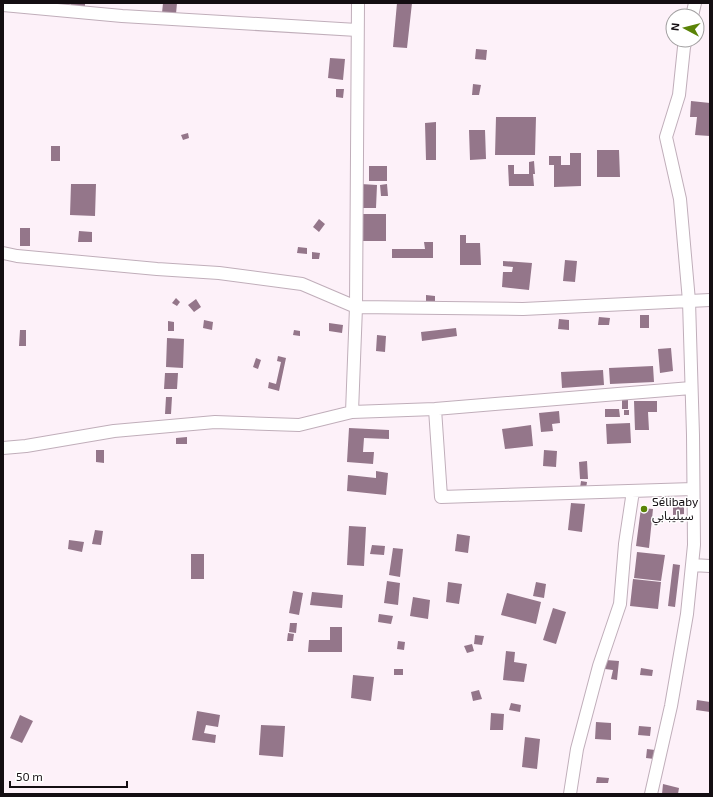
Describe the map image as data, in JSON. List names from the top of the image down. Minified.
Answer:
{"places":["Sélibaby سيليبابي"],"scale_bar":"50 m","north":"left"}
